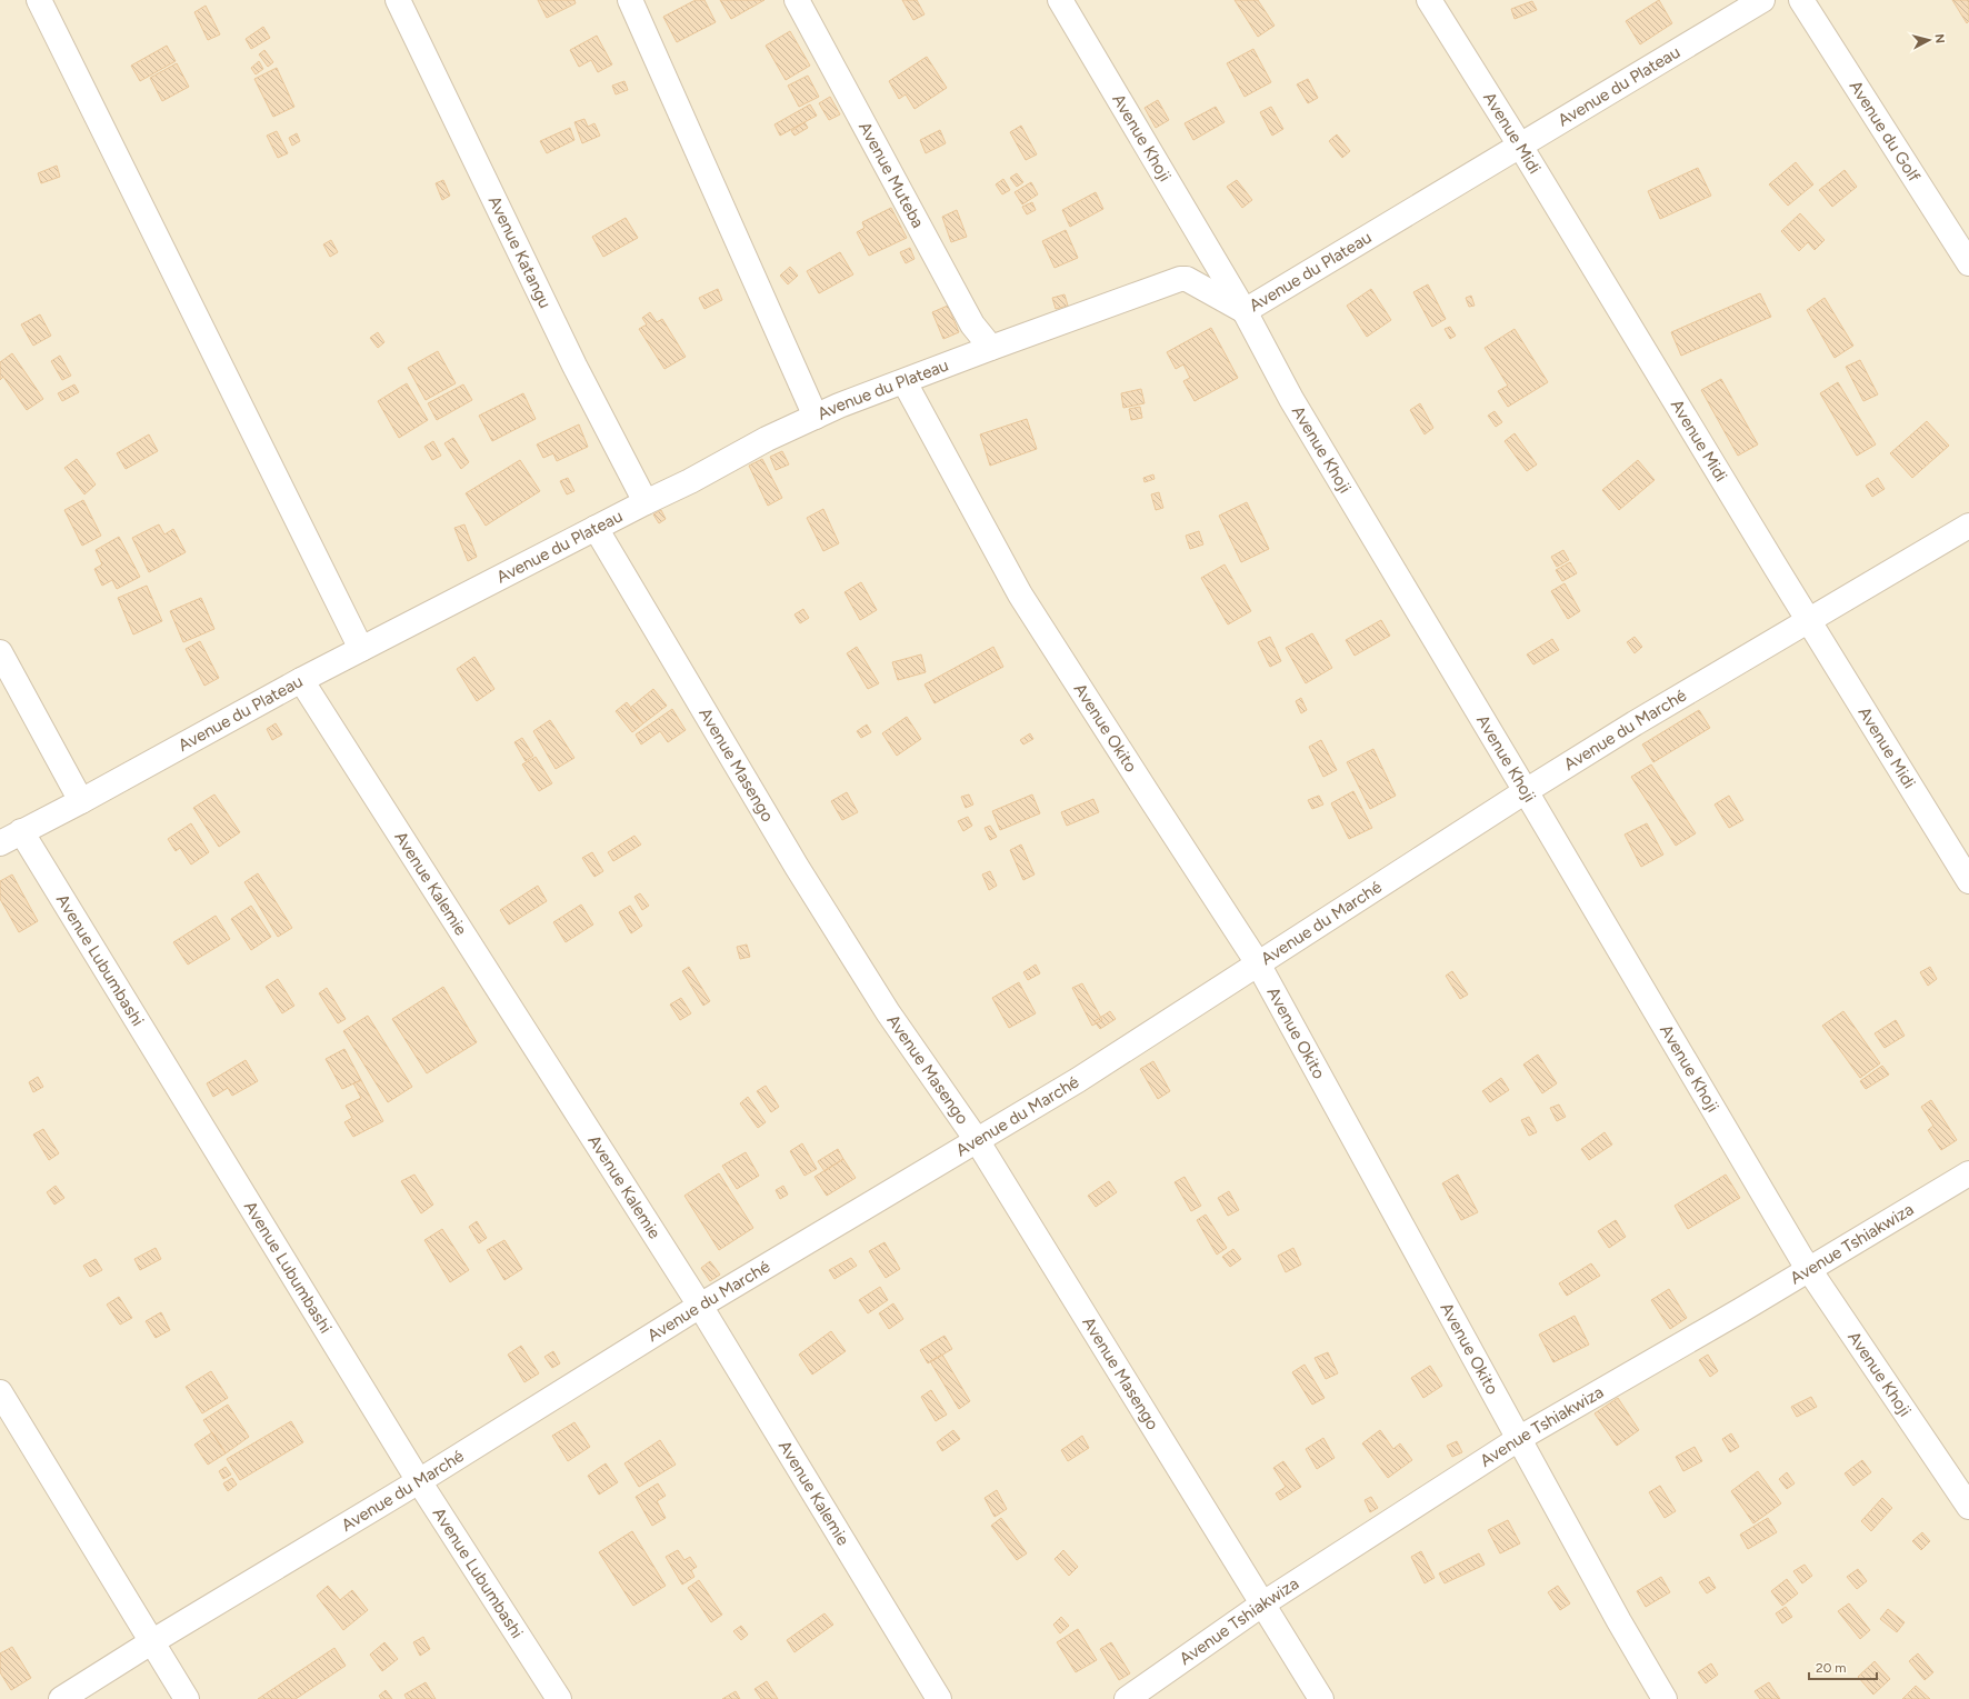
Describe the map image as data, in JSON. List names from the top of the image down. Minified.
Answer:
{"streets":{"street":["Avenue du Plateau","Avenue du Golf","Avenue Midi","Avenue Khoji","Avenue Muteba","Avenue Katangu","Avenue Okito","Avenue du Marché","Avenue Masengo","Avenue Kalemie","Avenue Lubumbashi","Avenue Tshiakwiza"]},"crossings":[["Avenue du Plateau","Avenue Midi"],["Avenue du Plateau","Avenue Khoji"],["Avenue du Plateau","Avenue Muteba"],["Avenue du Plateau","Avenue Katangu"],["Avenue du Plateau","Avenue Okito"],["Avenue du Plateau","Avenue Masengo"],["Avenue du Plateau","Avenue Kalemie"],["Avenue du Plateau","Avenue Lubumbashi"],["Avenue Midi","Avenue du Marché"],["Avenue Khoji","Avenue du Marché"],["Avenue Khoji","Avenue Tshiakwiza"],["Avenue Okito","Avenue du Marché"],["Avenue Okito","Avenue Tshiakwiza"],["Avenue du Marché","Avenue Masengo"],["Avenue du Marché","Avenue Kalemie"],["Avenue du Marché","Avenue Lubumbashi"],["Avenue Masengo","Avenue Tshiakwiza"]],"scale_bar":"20 m","north":"right"}
